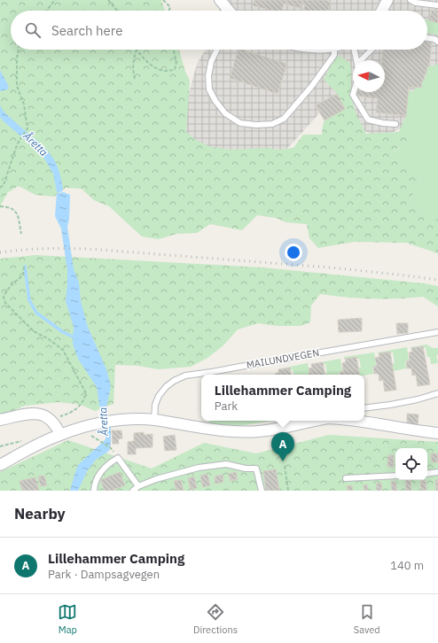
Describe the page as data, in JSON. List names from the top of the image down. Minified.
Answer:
{"streets":{"lane":["MAILUNDVEGEN"]},"water":["Åretta"],"north":"left","page":{"search":"Search here","popup":["Lillehammer Camping","Park"],"pins":"A","heading":"Nearby","list":[{"mark":"A","name":"Lillehammer Camping","note":"Park · Dampsagvegen","value":"140 m"}],"nav":["Map","Directions","Saved"]}}
